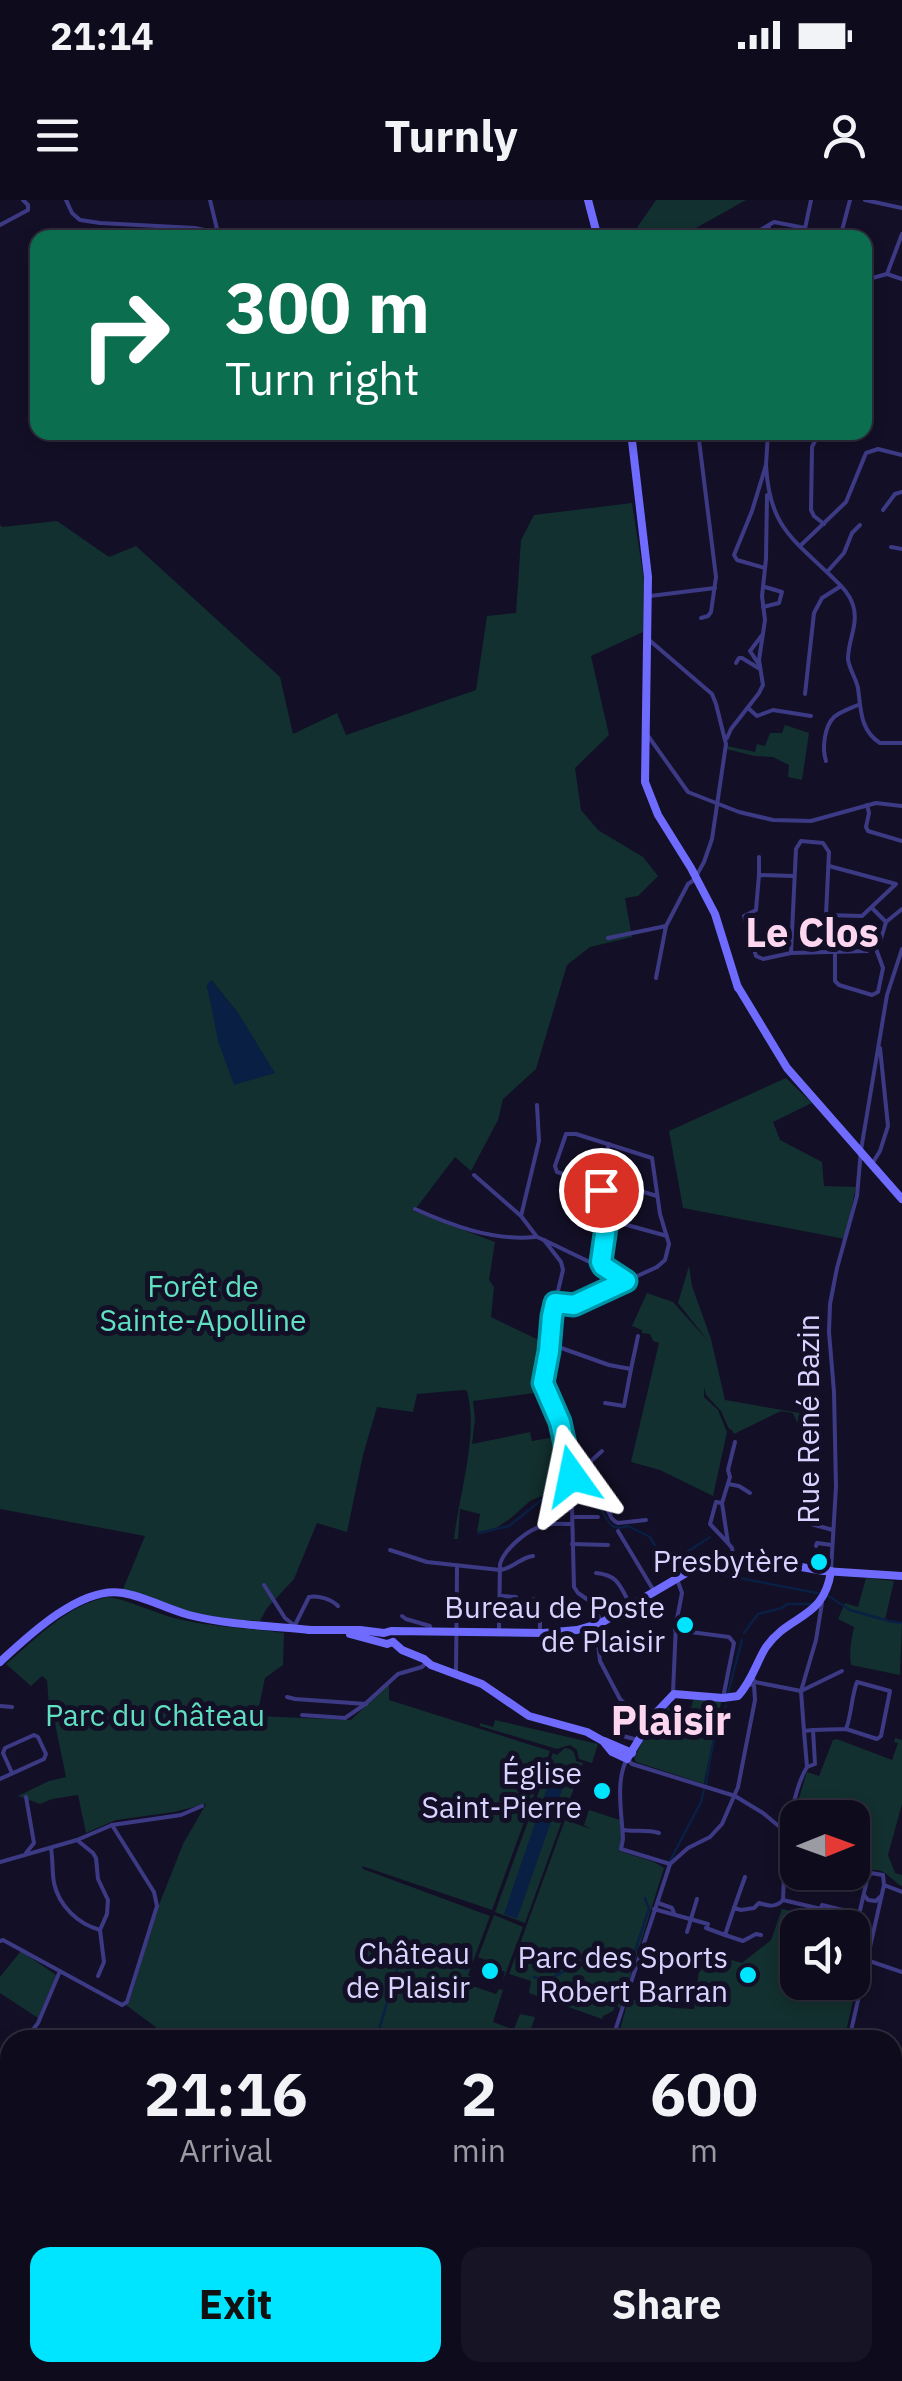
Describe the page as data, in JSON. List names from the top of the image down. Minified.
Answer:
{"streets":{"street":["Rue René Bazin"]},"districts":["Le Clos","Plaisir"],"parks":["Forêt de Sainte-Apolline","Parc du Château"],"places":["Presbytère","Bureau de Poste de Plaisir","Église Saint-Pierre","Château de Plaisir","Parc des Sports Robert Barran"],"north":"right","page":{"status":"21:14","header":"Turnly","turn":["300 m","Turn right"],"eta":["21:16","Arrival","2","min","600","m"],"buttons":["Exit","Share"]}}
